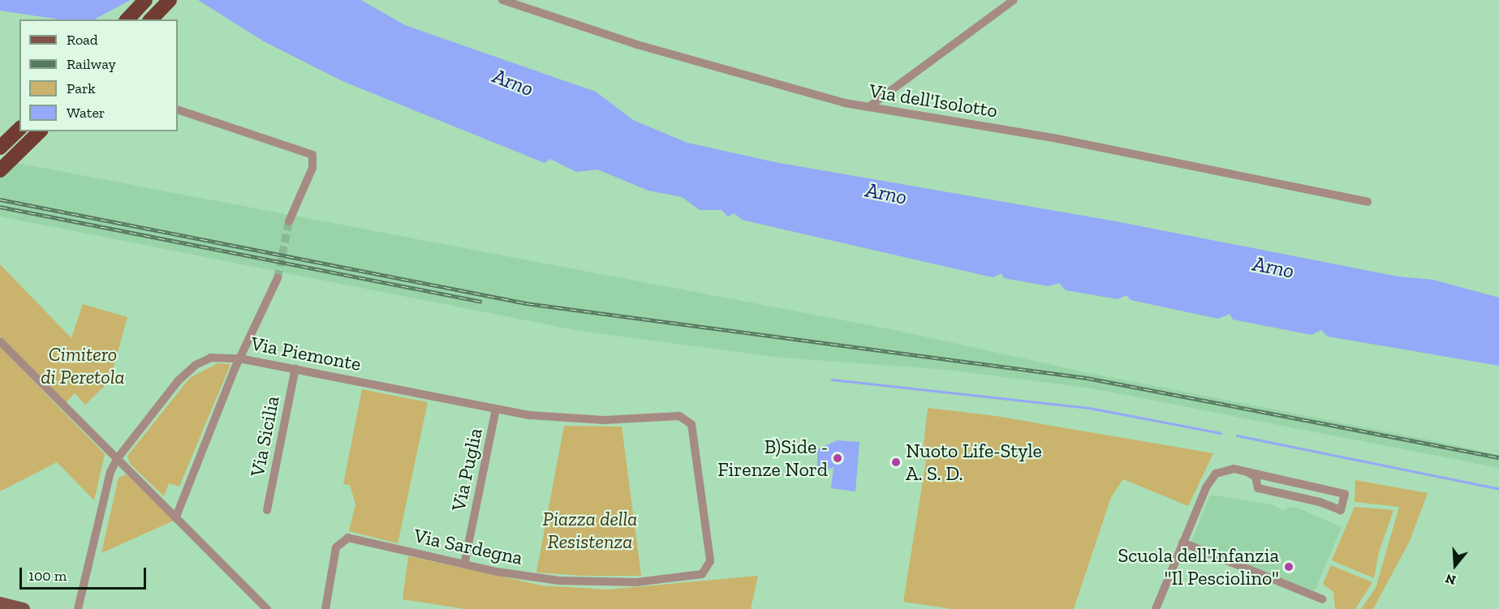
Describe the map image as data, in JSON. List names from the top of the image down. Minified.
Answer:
{"streets":{"street":["Via dell'Isolotto","Via Piemonte","Via Sicilia","Via Puglia","Via Sardegna"]},"crossings":[["Via Piemonte","Via Sicilia"],["Via Piemonte","Via Puglia"],["Via Piemonte","Via Sardegna"],["Via Puglia","Via Sardegna"]],"water":["Arno"],"parks":["Cimitero di Peretola","Piazza della Resistenza"],"places":["B)Side - Firenze Nord","Nuoto Life-Style A. S. D.","Scuola dell'Infanzia \"Il Pesciolino\""],"legend":["Road","Railway","Park","Water"],"scale_bar":"100 m","north":"bottom"}
